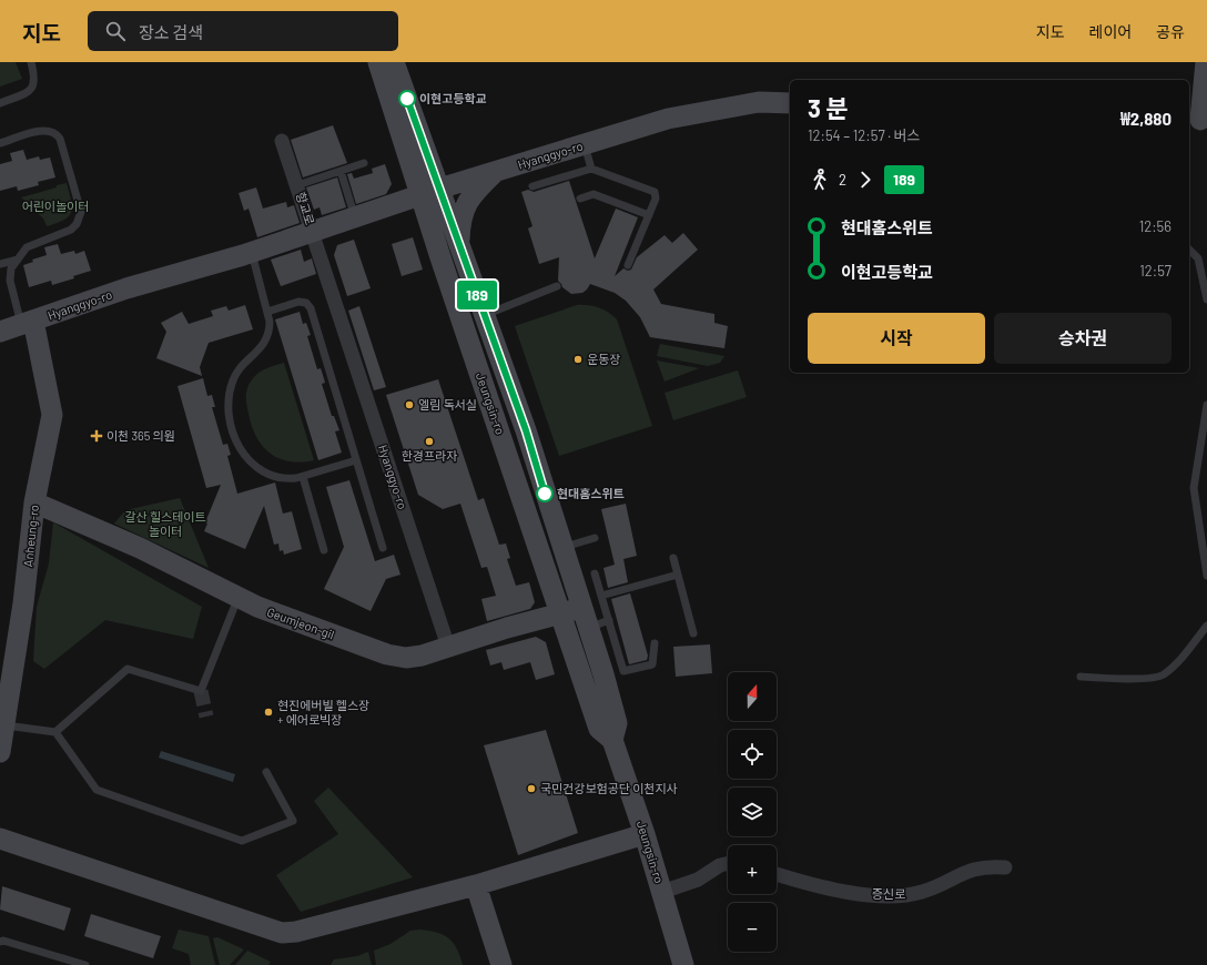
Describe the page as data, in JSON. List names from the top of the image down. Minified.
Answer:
{"streets":{"street":["Hyanggyo-ro","향교로","Jeungsin-ro","Anheung-ro","Geumjeon-gil","증신로"]},"crossings":[["Hyanggyo-ro","향교로"],["Hyanggyo-ro","Jeungsin-ro"],["Hyanggyo-ro","Anheung-ro"],["Hyanggyo-ro","Geumjeon-gil"],["Jeungsin-ro","Geumjeon-gil"],["Anheung-ro","Geumjeon-gil"]],"parks":["어린이놀이터","갈산 힐스테이트 놀이터"],"places":{"other":["이현고등학교","운동장","엘림 독서실","한경프라자","현대홈스위트","현진에버빌 헬스장 + 에어로빅장","국민건강보험공단 이천지사"],"health":["이천 365 의원"]},"lines":["bus line 189"],"north":"top","page":{"header":"지도","search":"장소 검색","nav":["지도","레이어","공유"],"on_map":"189","heading":["3 분","12:54 – 12:57 · 버스","₩2,880"],"legs":["2","189"],"list":[{"name":"현대홈스위트","value":"12:56"},{"name":"이현고등학교","value":"12:57"}],"buttons":["시작","승차권"],"map_buttons":["+","−"]}}
